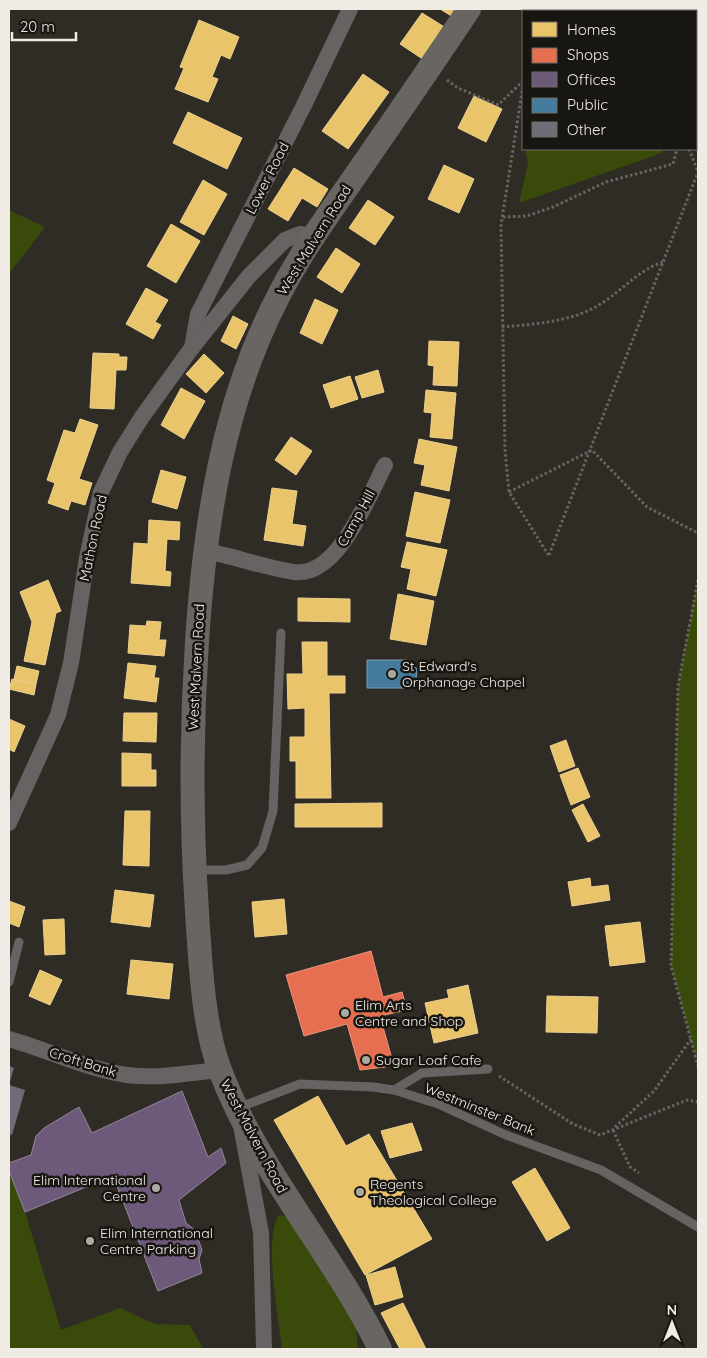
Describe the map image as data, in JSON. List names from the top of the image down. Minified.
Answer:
{"streets":{"main road":["West Malvern Road"],"street":["Lower Road","Camp Hill","Mathon Road","Croft Bank"],"lane":["Westminster Bank"]},"crossings":[["Lower Road","Mathon Road"],["West Malvern Road","Camp Hill"],["West Malvern Road","Mathon Road"],["West Malvern Road","Croft Bank"],["West Malvern Road","Westminster Bank"]],"places":["St Edward's Orphanage Chapel","Elim Arts Centre and Shop","Sugar Loaf Cafe","Elim International Centre","Regents Theological College","Elim International Centre Parking"],"legend":["Homes","Shops","Offices","Public","Other"],"scale_bar":"20 m","north":"top"}
